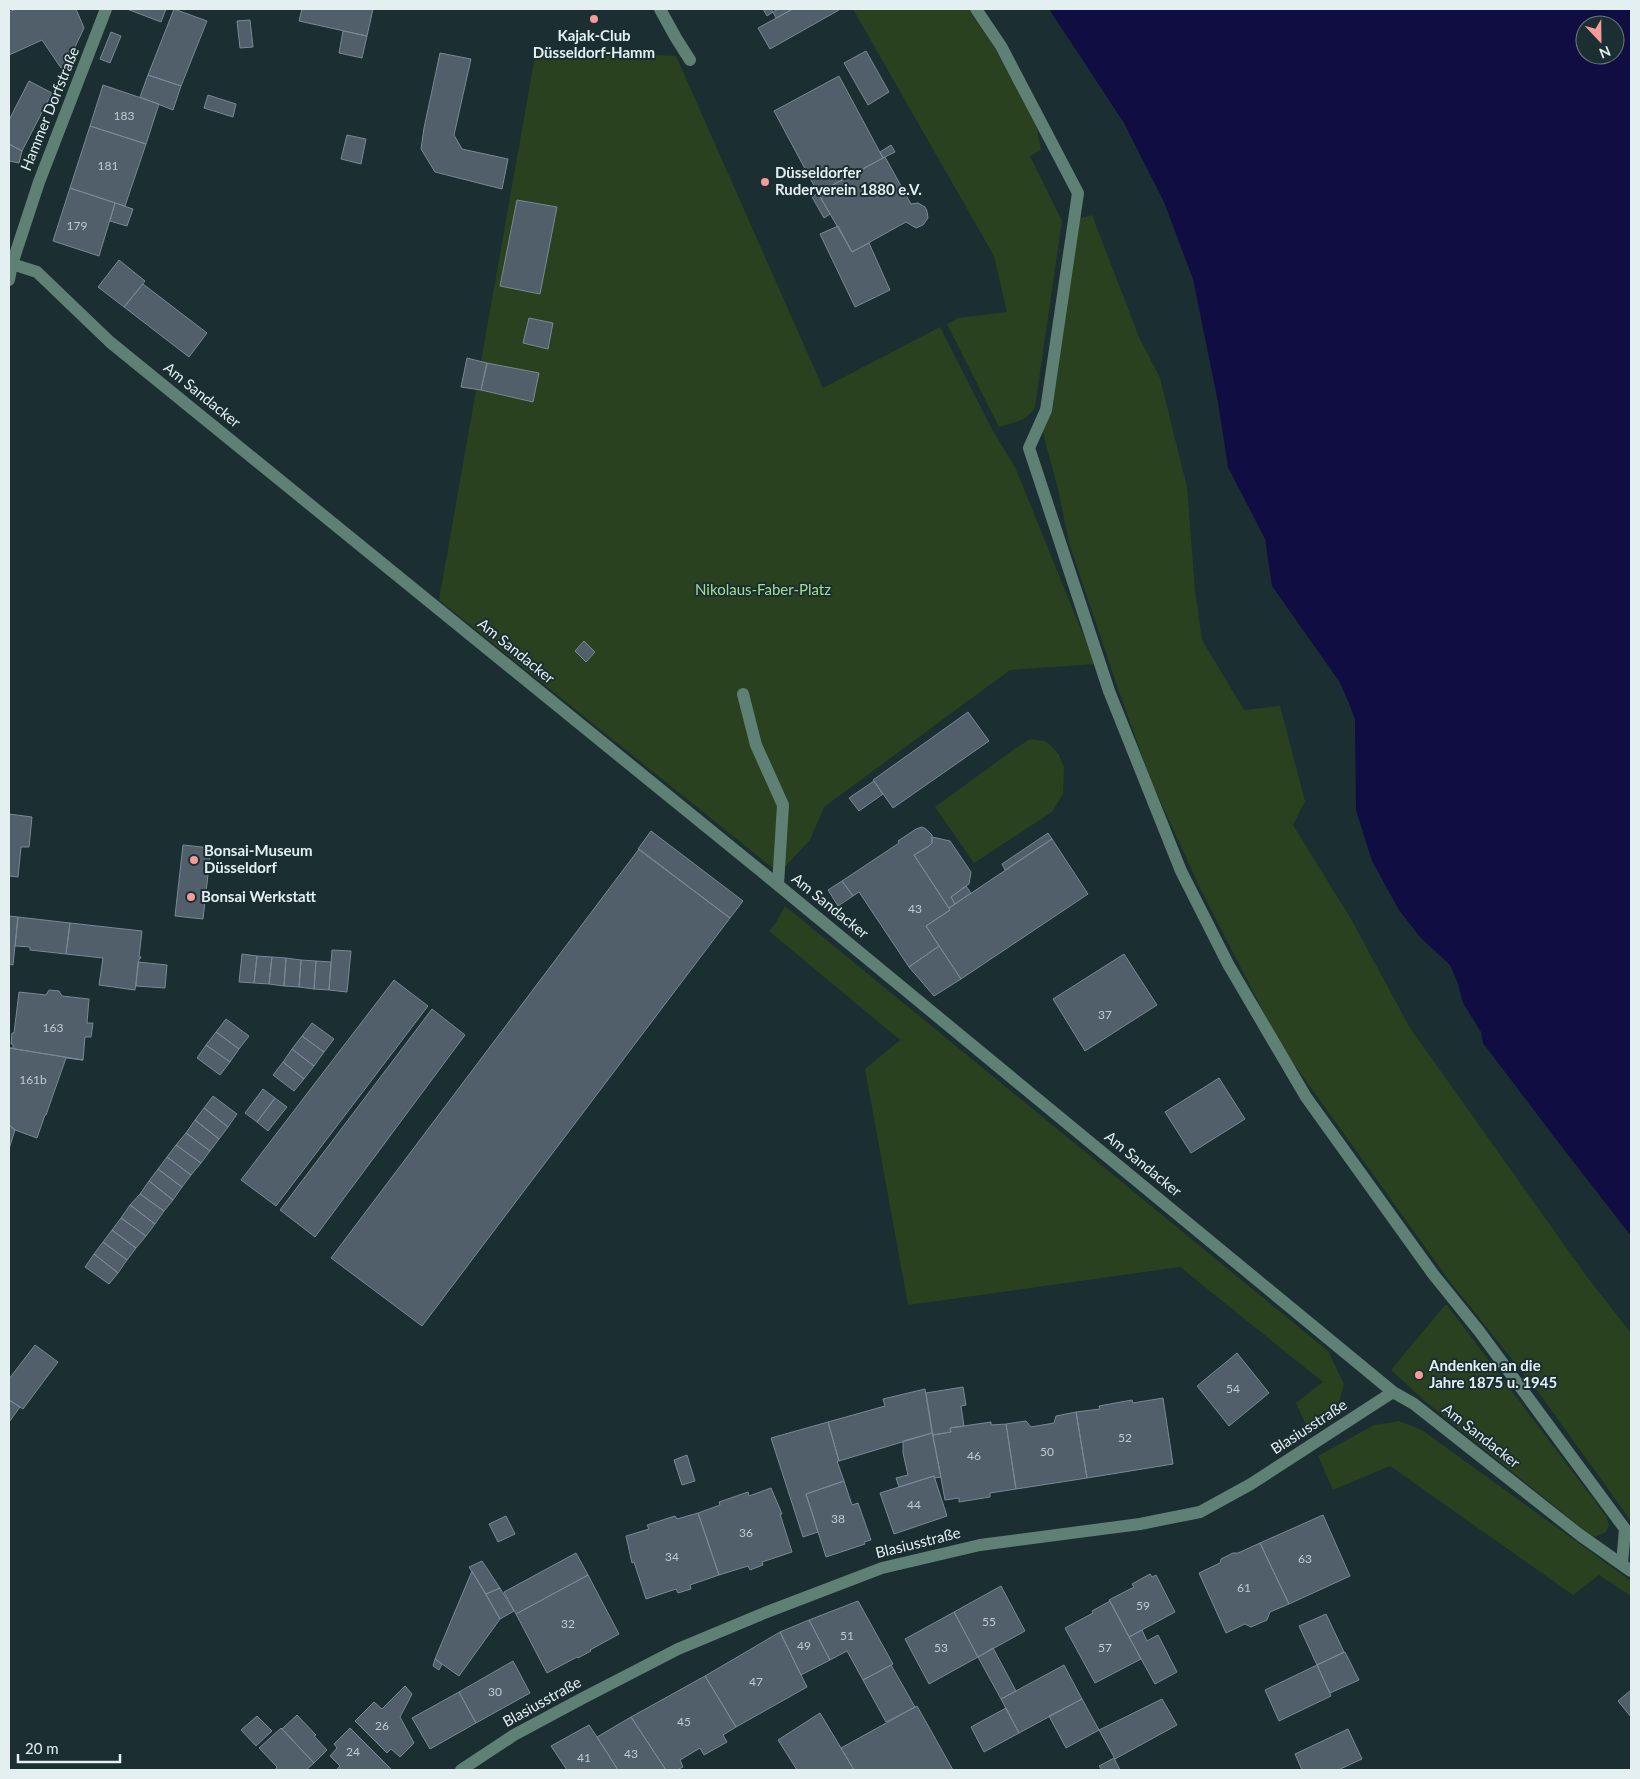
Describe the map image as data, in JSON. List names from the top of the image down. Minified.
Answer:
{"streets":{"street":["Hammer Dorfstraße","Am Sandacker","Blasiusstraße"]},"crossings":[["Hammer Dorfstraße","Am Sandacker"],["Am Sandacker","Blasiusstraße"]],"parks":["Nikolaus-Faber-Platz"],"places":["Kajak-Club Düsseldorf-Hamm","Düsseldorfer Ruderverein 1880 e.V.","Bonsai-Museum Düsseldorf","Bonsai Werkstatt","Andenken an die Jahre 1875 u. 1945"],"house_numbers":["183","181","179","43","37","163","161b","54","52","50","46","44","38","36","34","63","61","59","55","32","51","49","53","57","47","30","45","26","24","43","41"],"scale_bar":"20 m","north":"bottom"}
